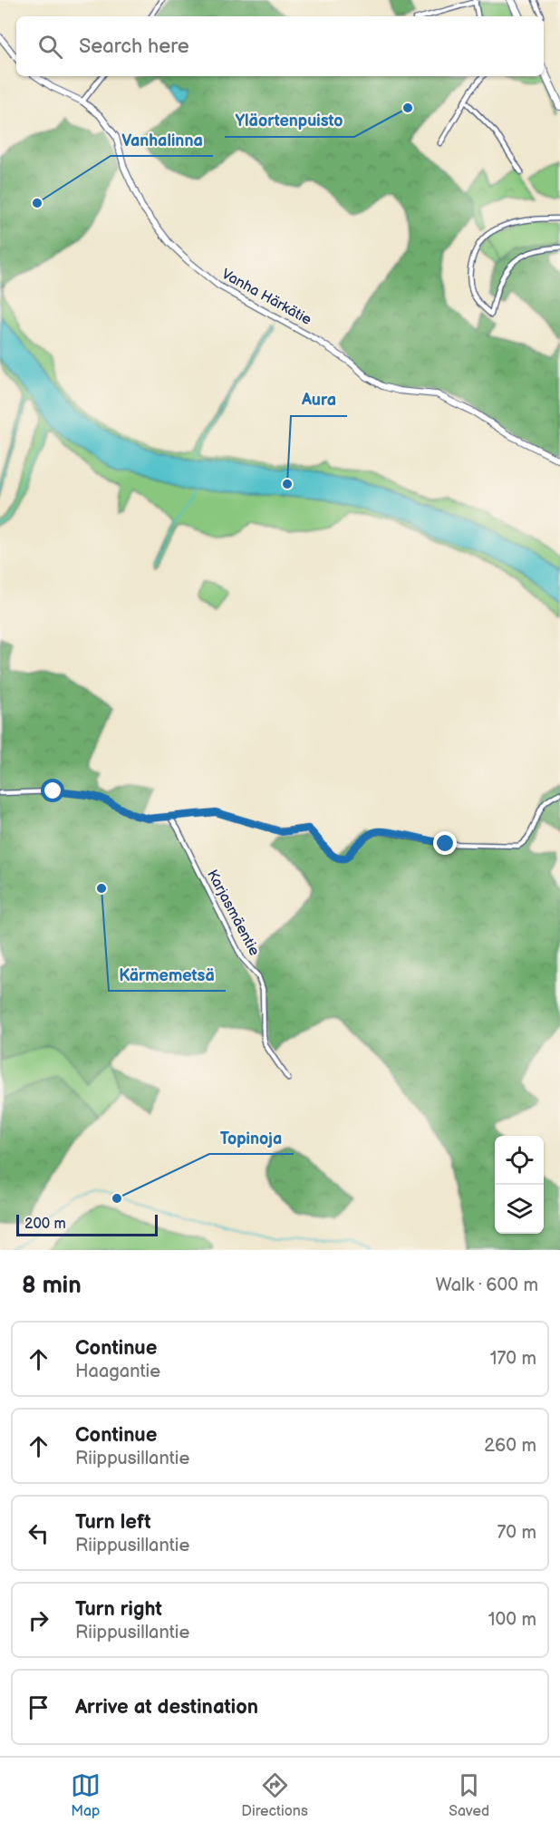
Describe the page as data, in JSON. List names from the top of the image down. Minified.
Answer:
{"streets":{"street":["Vanha Härkätie","Karjasmäentie"]},"places":["Yläortenpuisto","Vanhalinna","Aura","Kärmemetsä","Topinoja"],"scale_bar":"200 m","page":{"search":"Search here","scale":"200 m","heading":["8 min","Walk · 600 m"],"list":[["Continue","Haagantie","170 m"],["Continue","Riippusillantie","260 m"],["Turn left","Riippusillantie","70 m"],["Turn right","Riippusillantie","100 m"],"Arrive at destination"],"nav":["Map","Directions","Saved"]}}
